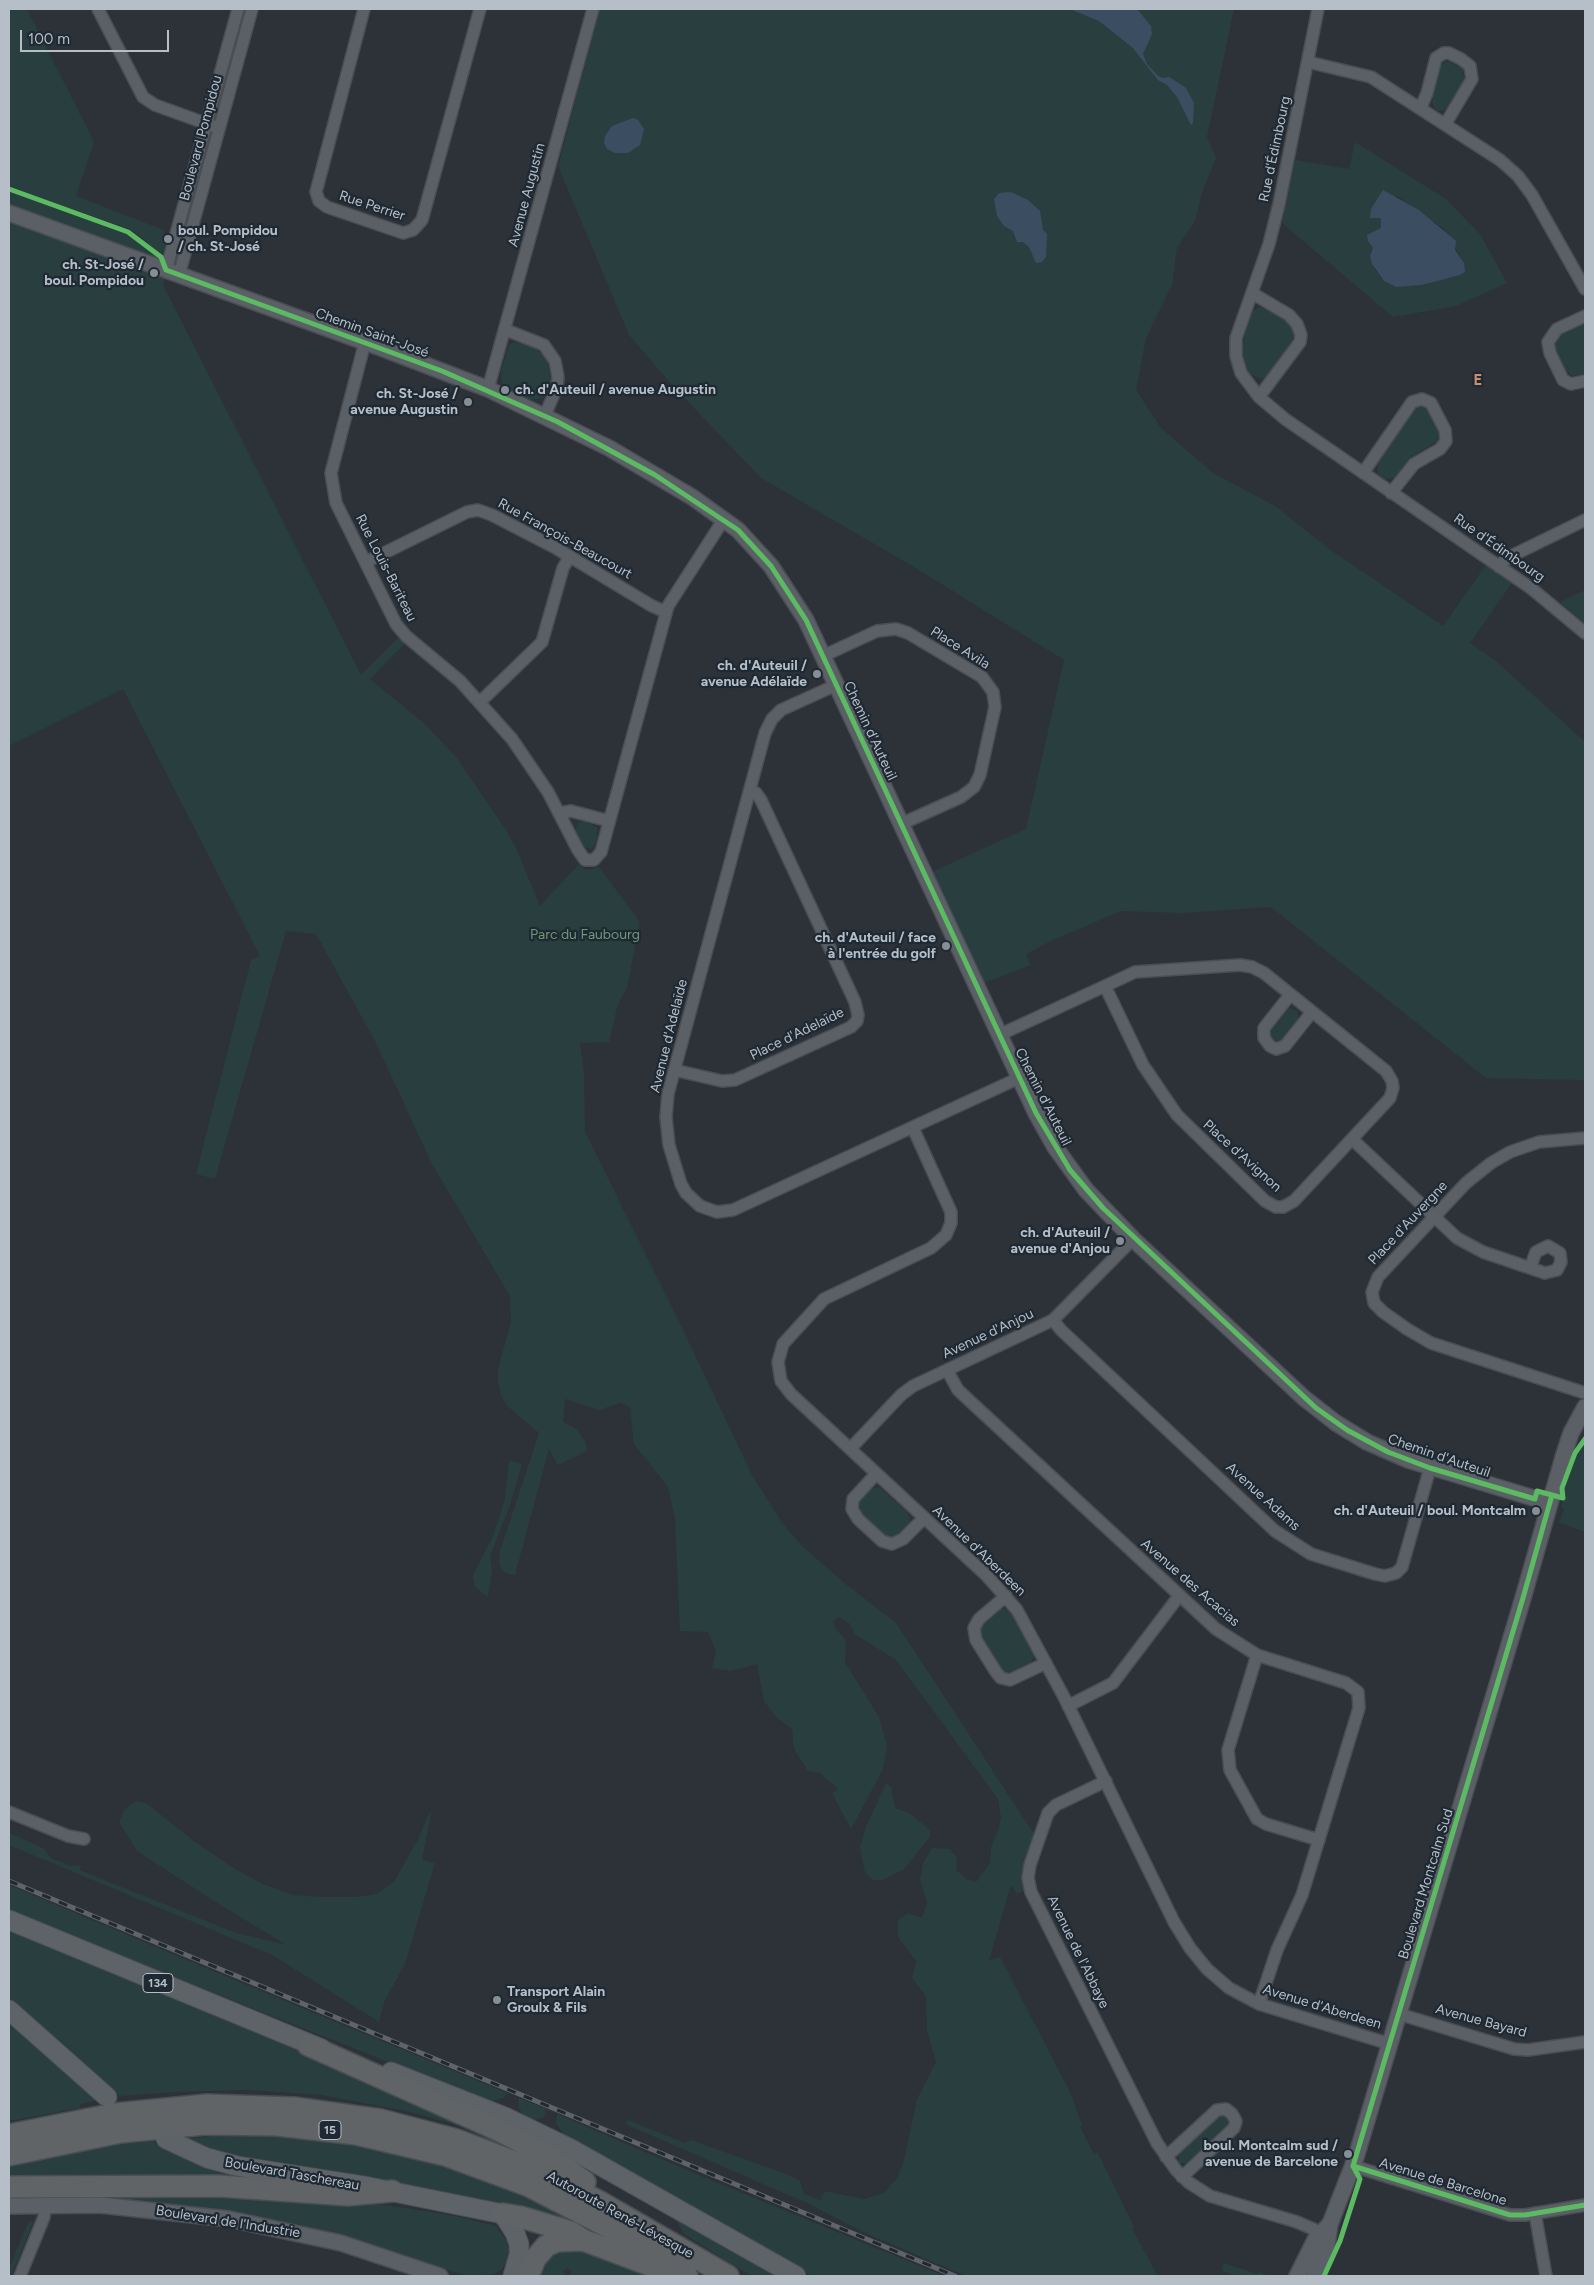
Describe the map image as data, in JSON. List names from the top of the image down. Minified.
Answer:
{"streets":{"highway":["15","Autoroute René-Lévesque"],"main road":["134","Boulevard Taschereau"],"street":["Boulevard Pompidou","Rue d'Édimbourg","Avenue Augustin","Rue Perrier","Chemin Saint-José","Rue François-Beaucourt","Rue Louis-Bariteau","Place Avila","Chemin d'Auteuil","Place d'Adelaïde","Avenue d'Adelaïde","Place d'Avignon","Place d'Auvergne","Avenue d'Anjou","Avenue Adams","Avenue d'Aberdeen","Avenue des Acacias","Boulevard Montcalm Sud","Avenue de l'Abbaye","Avenue Bayard","Avenue de Barcelone","Boulevard de l'Industrie"]},"crossings":[["Boulevard Pompidou","Chemin Saint-José"],["Avenue Augustin","Chemin Saint-José"],["Chemin Saint-José","Rue Louis-Bariteau"],["Chemin Saint-José","Chemin d'Auteuil"],["Rue François-Beaucourt","Rue Louis-Bariteau"],["Rue Louis-Bariteau","Chemin d'Auteuil"],["Place Avila","Chemin d'Auteuil"],["Chemin d'Auteuil","Avenue d'Adelaïde"],["Chemin d'Auteuil","Place d'Avignon"],["Chemin d'Auteuil","Avenue d'Anjou"],["Chemin d'Auteuil","Avenue Adams"],["Chemin d'Auteuil","Boulevard Montcalm Sud"],["Place d'Adelaïde","Avenue d'Adelaïde"],["Avenue d'Adelaïde","Avenue d'Aberdeen"],["Avenue d'Anjou","Avenue Adams"],["Avenue d'Anjou","Avenue d'Aberdeen"],["Avenue d'Anjou","Avenue des Acacias"],["Avenue d'Aberdeen","Avenue des Acacias"],["Avenue d'Aberdeen","Boulevard Montcalm Sud"],["Avenue d'Aberdeen","Avenue de l'Abbaye"],["Boulevard Montcalm Sud","Avenue de l'Abbaye"],["Boulevard Montcalm Sud","Avenue Bayard"],["Boulevard Montcalm Sud","Avenue de Barcelone"]],"districts":["E"],"parks":["Parc du Faubourg"],"places":["boul. Pompidou / ch. St-José","ch. St-José / boul. Pompidou","ch. d'Auteuil / avenue Augustin","ch. St-José / avenue Augustin","ch. d'Auteuil / avenue Adélaïde","ch. d'Auteuil / face à l'entrée du golf","ch. d'Auteuil / avenue d'Anjou","ch. d'Auteuil / boul. Montcalm","Transport Alain Groulx & Fils","boul. Montcalm sud / avenue de Barcelone"],"scale_bar":"100 m"}
